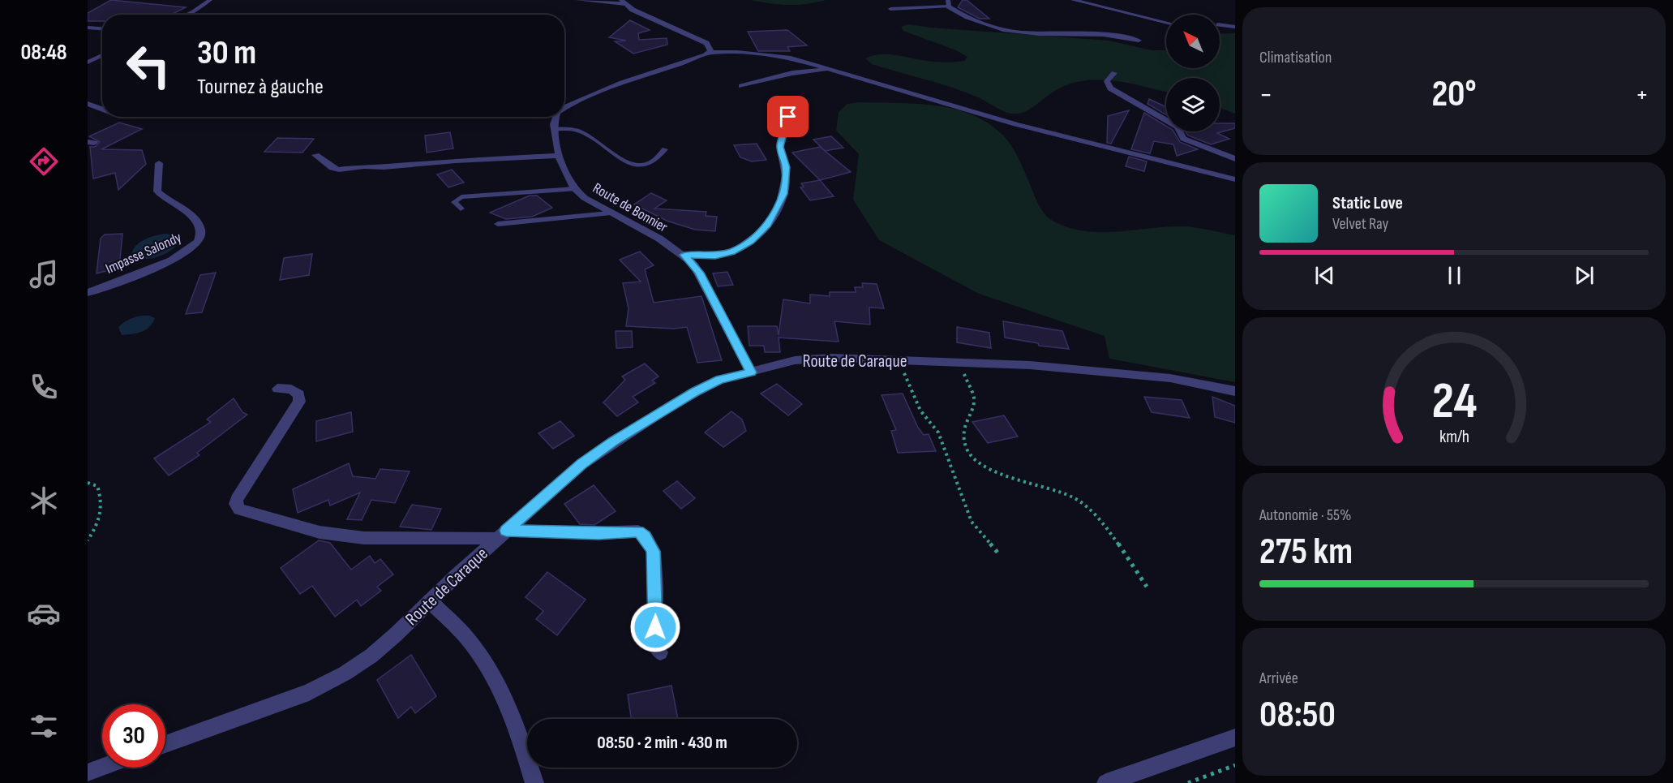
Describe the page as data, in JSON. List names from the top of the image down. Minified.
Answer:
{"streets":{"street":["Route de Bonnier","Impasse Salondy","Route de Caraque"]},"crossings":[["Route de Bonnier","Route de Caraque"]],"north":"top left","page":{"tabs":"08:48","tile":["Climatisation",["Autonomie · 55%","275 km"],["Arrivée","08:50"]],"turn":["30 m","Tournez à gauche"],"heat":["−","20°","+"],"song":["Static Love","Velvet Ray"],"limit":"30","trip":"08:50 · 2 min · 430 m","gauge":["24","km/h"]}}
